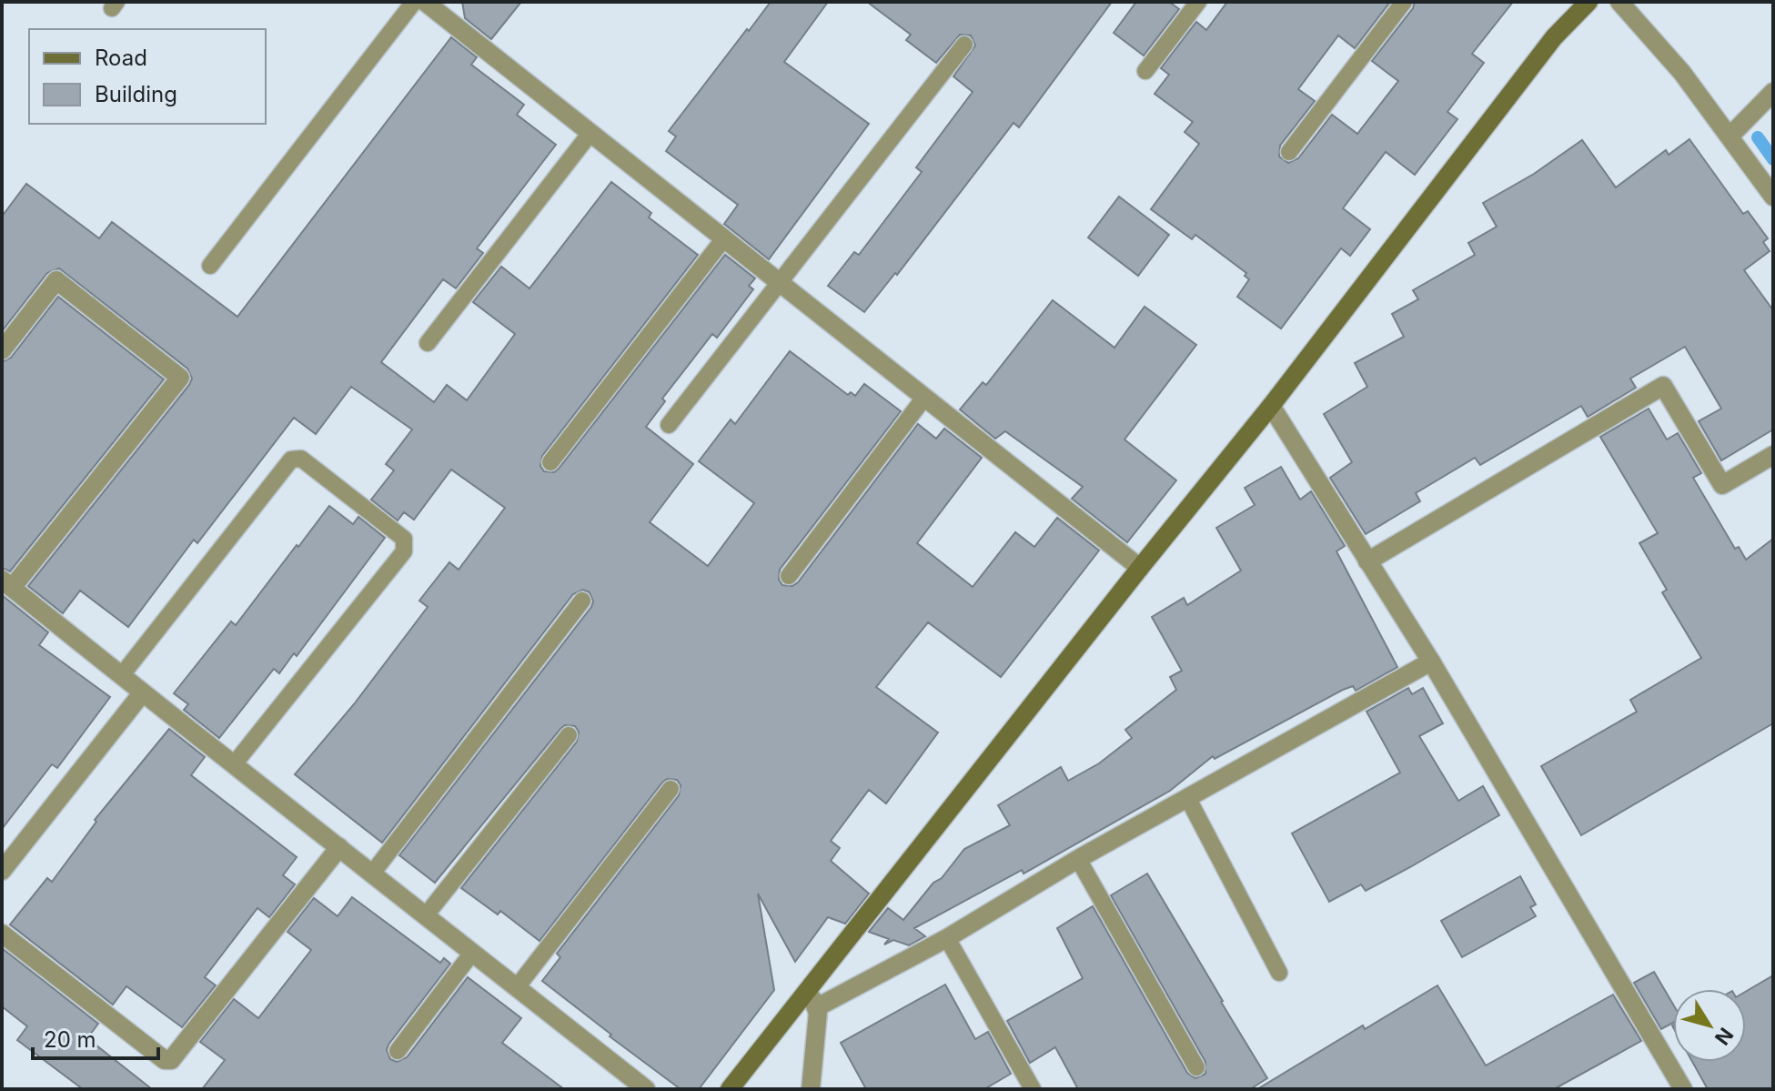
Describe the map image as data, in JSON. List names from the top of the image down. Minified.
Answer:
{"legend":["Road","Building"],"scale_bar":"20 m","north":"bottom right"}
